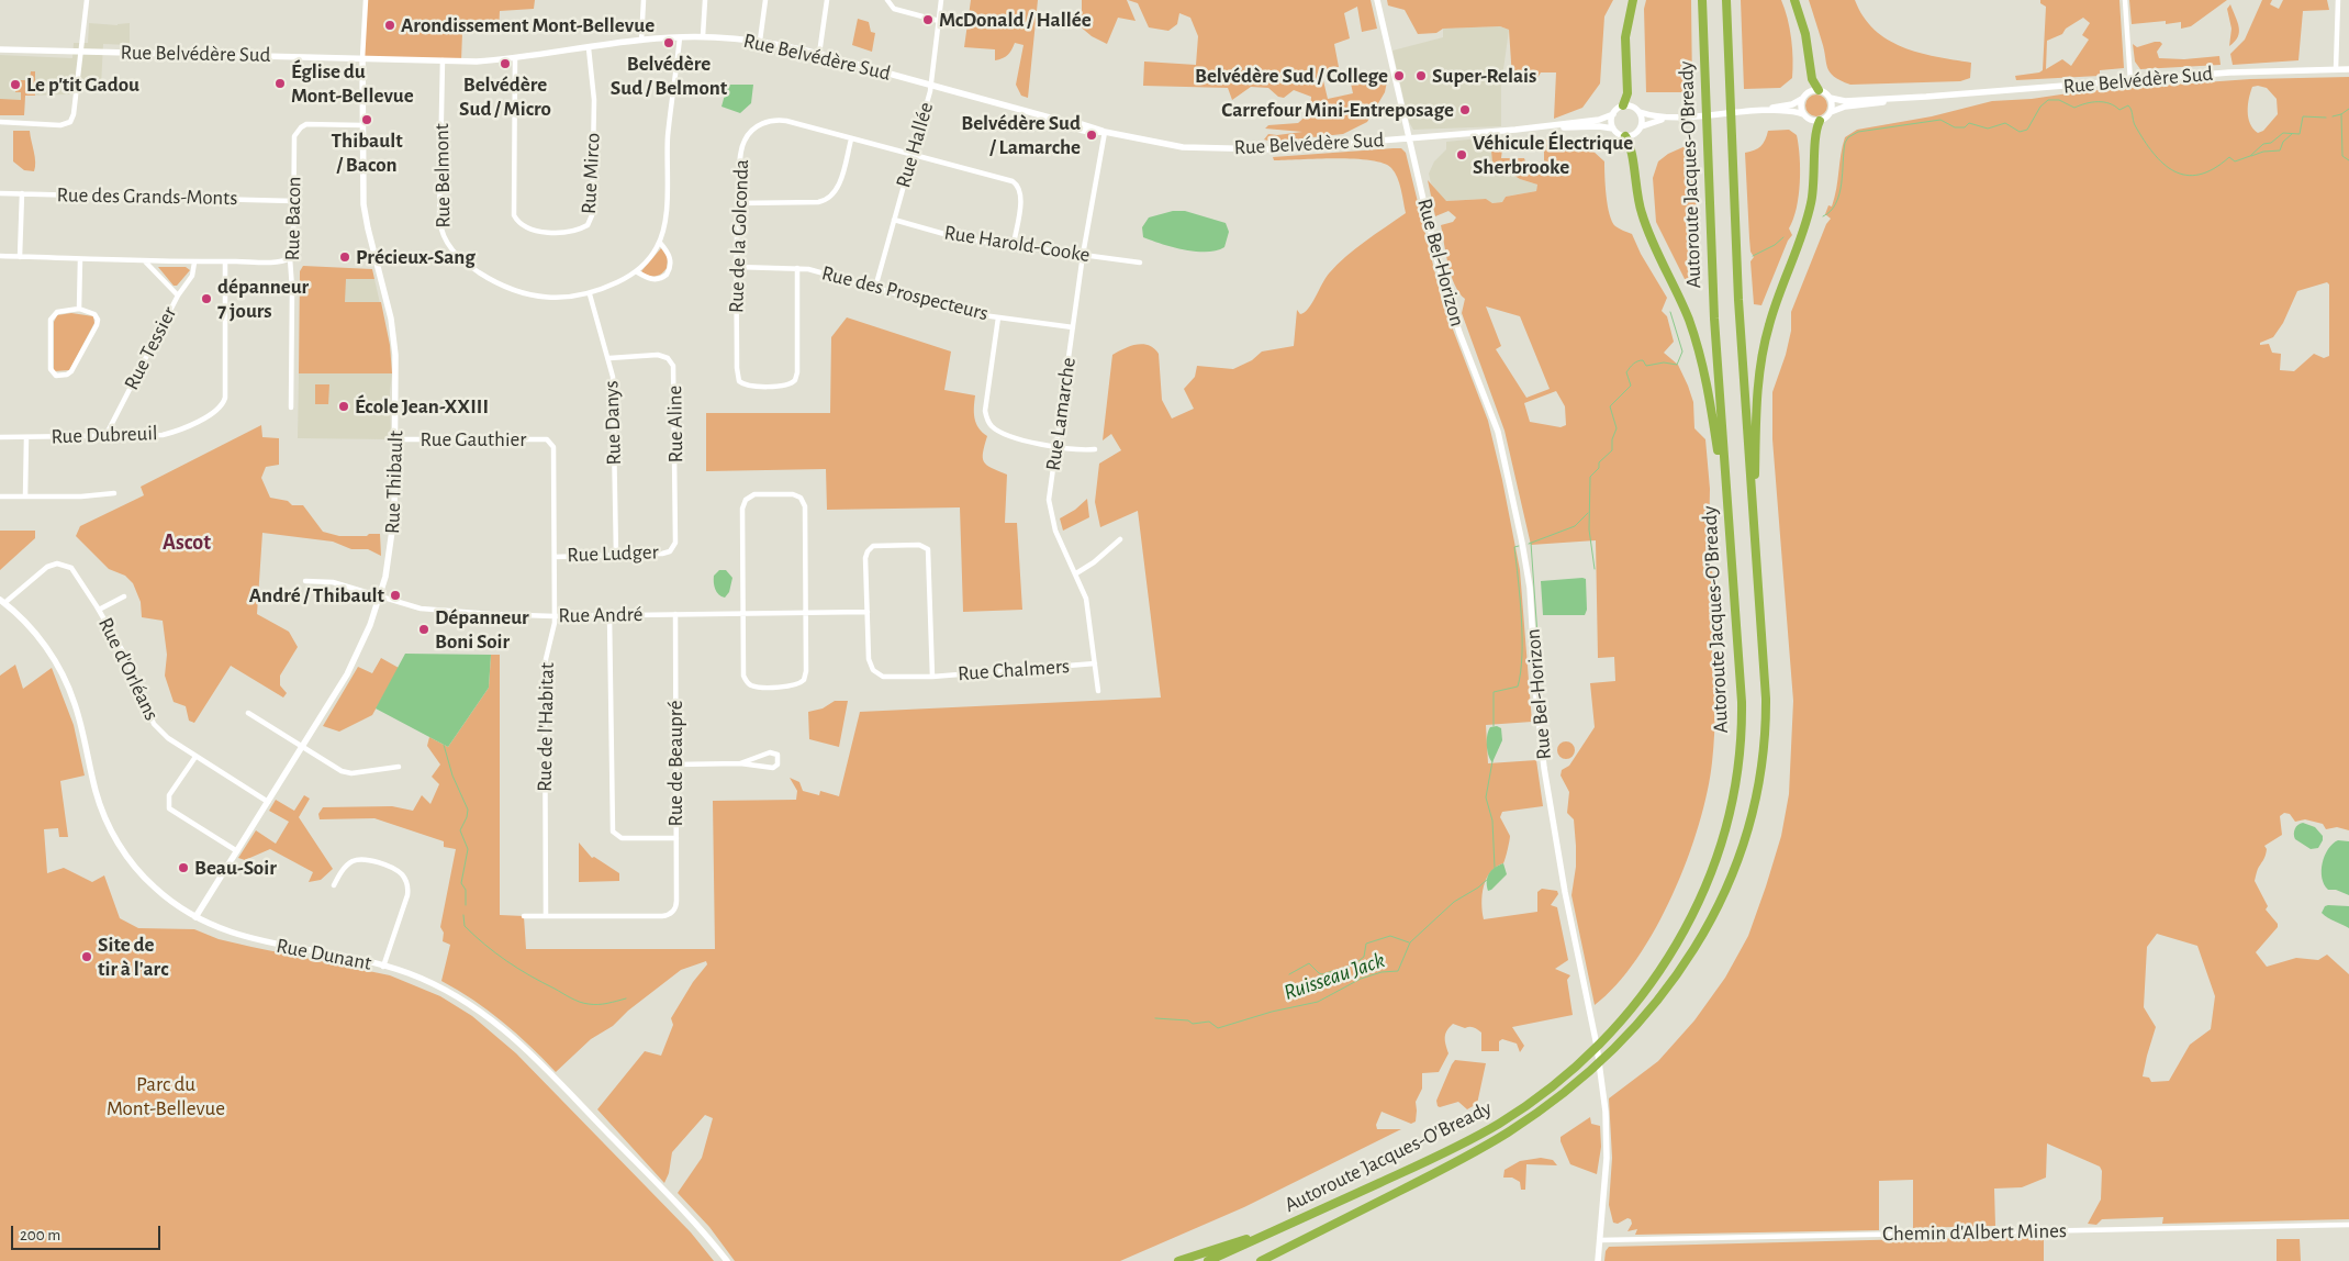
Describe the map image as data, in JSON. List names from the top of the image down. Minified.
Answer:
{"streets":{"highway":["Autoroute Jacques-O'Bready"],"street":["Rue Belvédère Sud","Rue Hallée","Rue Mirco","Rue Belmont","Rue des Grands-Monts","Rue Bacon","Rue de la Golconda","Rue Harold-Cooke","Rue Bel-Horizon","Rue des Prospecteurs","Rue Tessier","Rue Lamarche","Rue Danys","Rue Aline","Rue Dubreuil","Rue Gauthier","Rue Thibault","Rue Ludger","Rue André","Rue d'Orléans","Rue Chalmers","Rue de l'Habitat","Rue de Beaupré","Rue Dunant","Chemin d'Albert Mines"]},"crossings":[["Rue Belvédère Sud","Rue Hallée"],["Rue Belvédère Sud","Rue Mirco"],["Rue Belvédère Sud","Rue Belmont"],["Rue Belvédère Sud","Rue Bel-Horizon"],["Rue Belvédère Sud","Rue Lamarche"],["Rue Belvédère Sud","Rue Thibault"],["Rue Hallée","Rue de la Golconda"],["Rue Hallée","Rue Harold-Cooke"],["Rue Hallée","Rue des Prospecteurs"],["Rue Belmont","Rue Danys"],["Rue des Grands-Monts","Rue Bacon"],["Rue Bacon","Rue Thibault"],["Rue de la Golconda","Rue Harold-Cooke"],["Rue de la Golconda","Rue des Prospecteurs"],["Rue Harold-Cooke","Rue Lamarche"],["Rue Bel-Horizon","Chemin d'Albert Mines"],["Rue des Prospecteurs","Rue Lamarche"],["Rue Tessier","Rue Dubreuil"],["Rue Lamarche","Rue Chalmers"],["Rue Danys","Rue Aline"],["Rue Danys","Rue Ludger"],["Rue Aline","Rue Ludger"],["Rue Gauthier","Rue Thibault"],["Rue Gauthier","Rue de l'Habitat"],["Rue Thibault","Rue André"],["Rue Thibault","Rue d'Orléans"],["Rue Thibault","Rue Dunant"],["Rue Ludger","Rue de l'Habitat"],["Rue André","Rue Chalmers"],["Rue André","Rue de l'Habitat"],["Rue André","Rue de Beaupré"],["Rue d'Orléans","Rue Dunant"],["Rue de l'Habitat","Rue de Beaupré"]],"districts":["Ascot"],"water":["Ruisseau Jack"],"parks":["Parc du Mont-Bellevue"],"places":["McDonald / Hallée","Arondissement Mont-Bellevue","Belvédère Sud / Belmont","Belvédère Sud / Micro","Belvédère Sud / College","Super-Relais","Église du Mont-Bellevue","Le p'tit Gadou","Carrefour Mini-Entreposage","Thibault / Bacon","Belvédère Sud / Lamarche","Véhicule Électrique Sherbrooke","Précieux-Sang","dépanneur 7 jours","École Jean-XXIII","André / Thibault","Dépanneur Boni Soir","Beau-Soir","Site de tir à l'arc"],"scale_bar":"200 m"}
